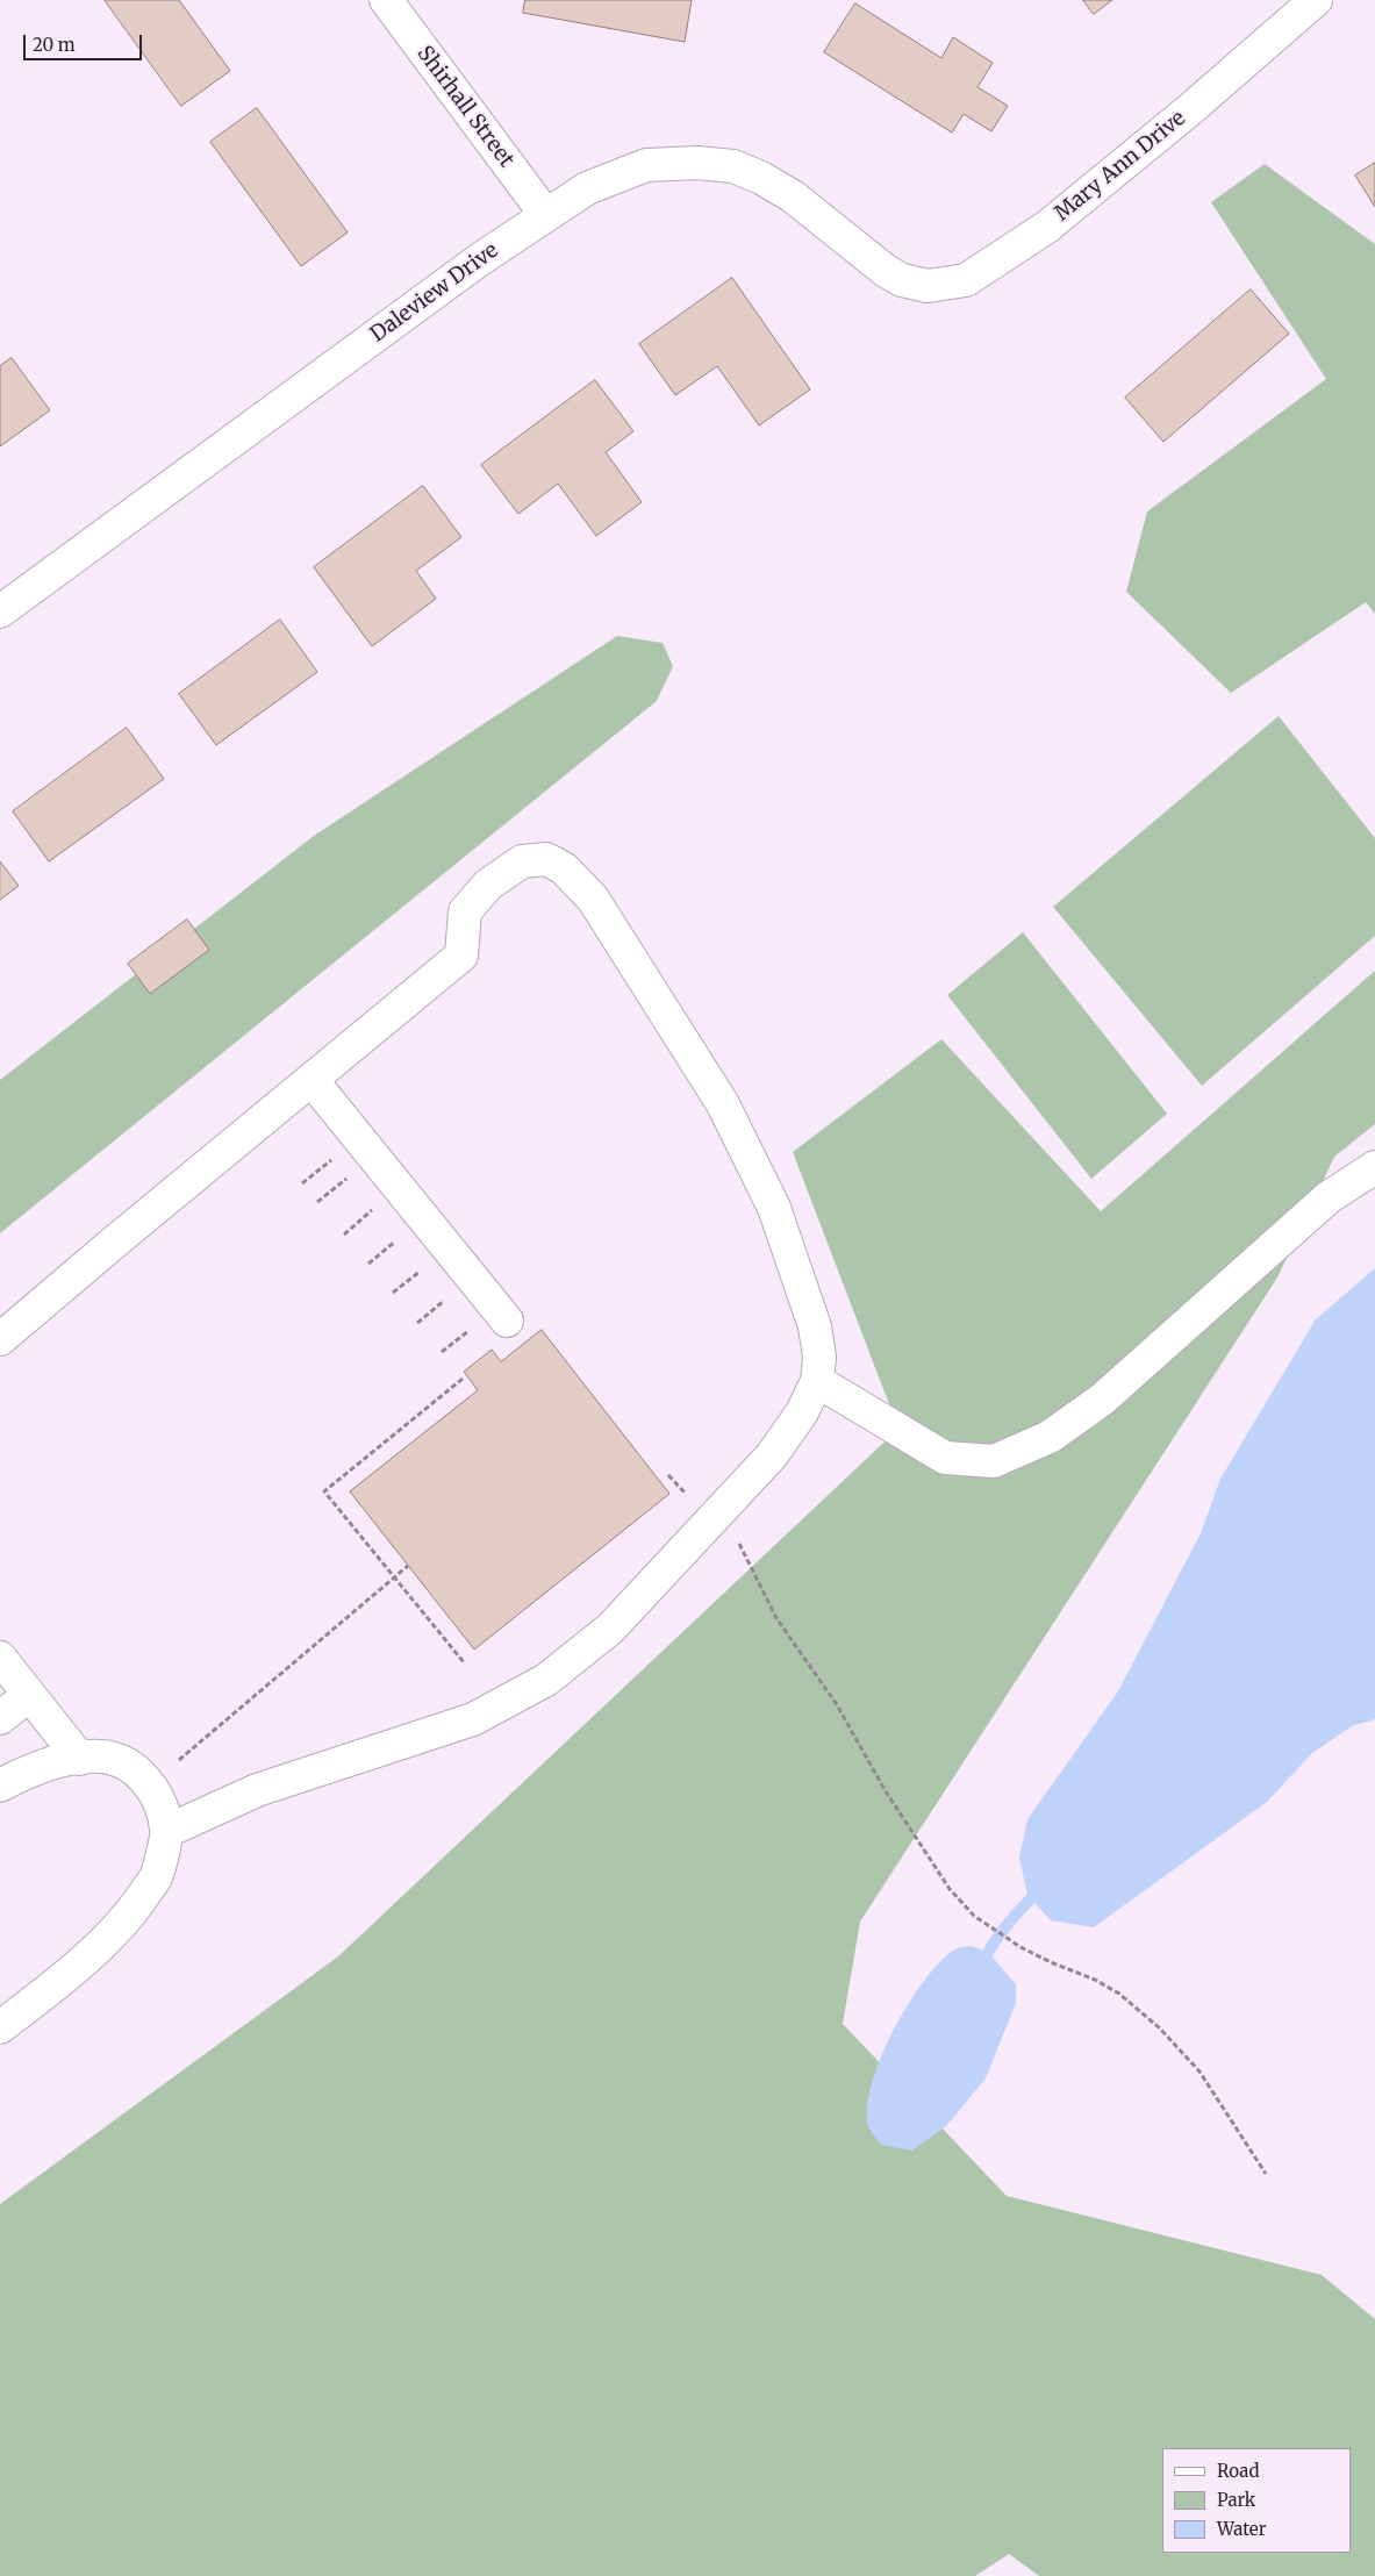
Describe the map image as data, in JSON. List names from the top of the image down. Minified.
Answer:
{"streets":{"street":["Shirhall Street","Mary Ann Drive","Daleview Drive"]},"crossings":[["Shirhall Street","Daleview Drive"],["Mary Ann Drive","Daleview Drive"]],"legend":["Road","Park","Water"],"scale_bar":"20 m"}
